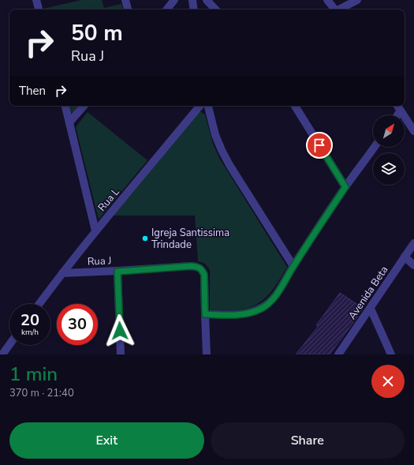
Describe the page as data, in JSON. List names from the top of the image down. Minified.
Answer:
{"streets":{"street":["Rua L","Rua J","Avenida Beta"]},"crossings":[["Rua L","Rua J"]],"places":["Igreja Santissima Trindade"],"north":"top right","page":{"turn":["50 m","Rua J"],"then":"Then","speed":"20 km/h","limit":"30","heading":["1 min","370 m · 21:40"],"buttons":["Exit","Share"]}}
